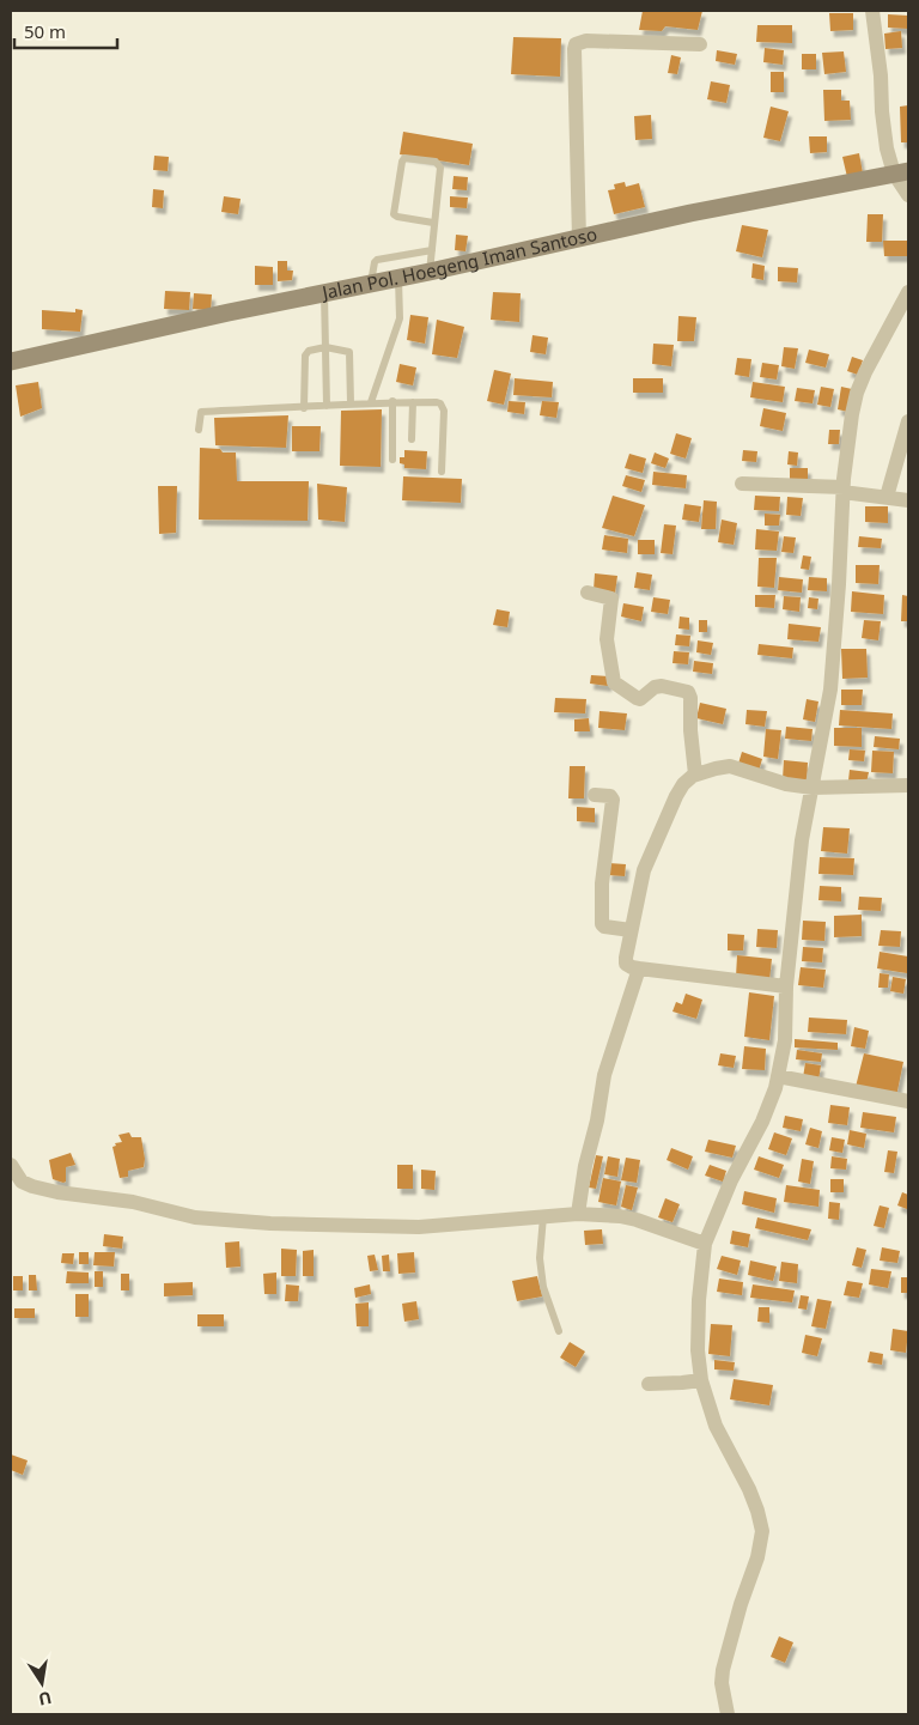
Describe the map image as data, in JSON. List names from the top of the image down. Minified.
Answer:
{"streets":{"street":["Jalan Pol. Hoegeng Iman Santoso"]},"scale_bar":"50 m","north":"bottom"}
